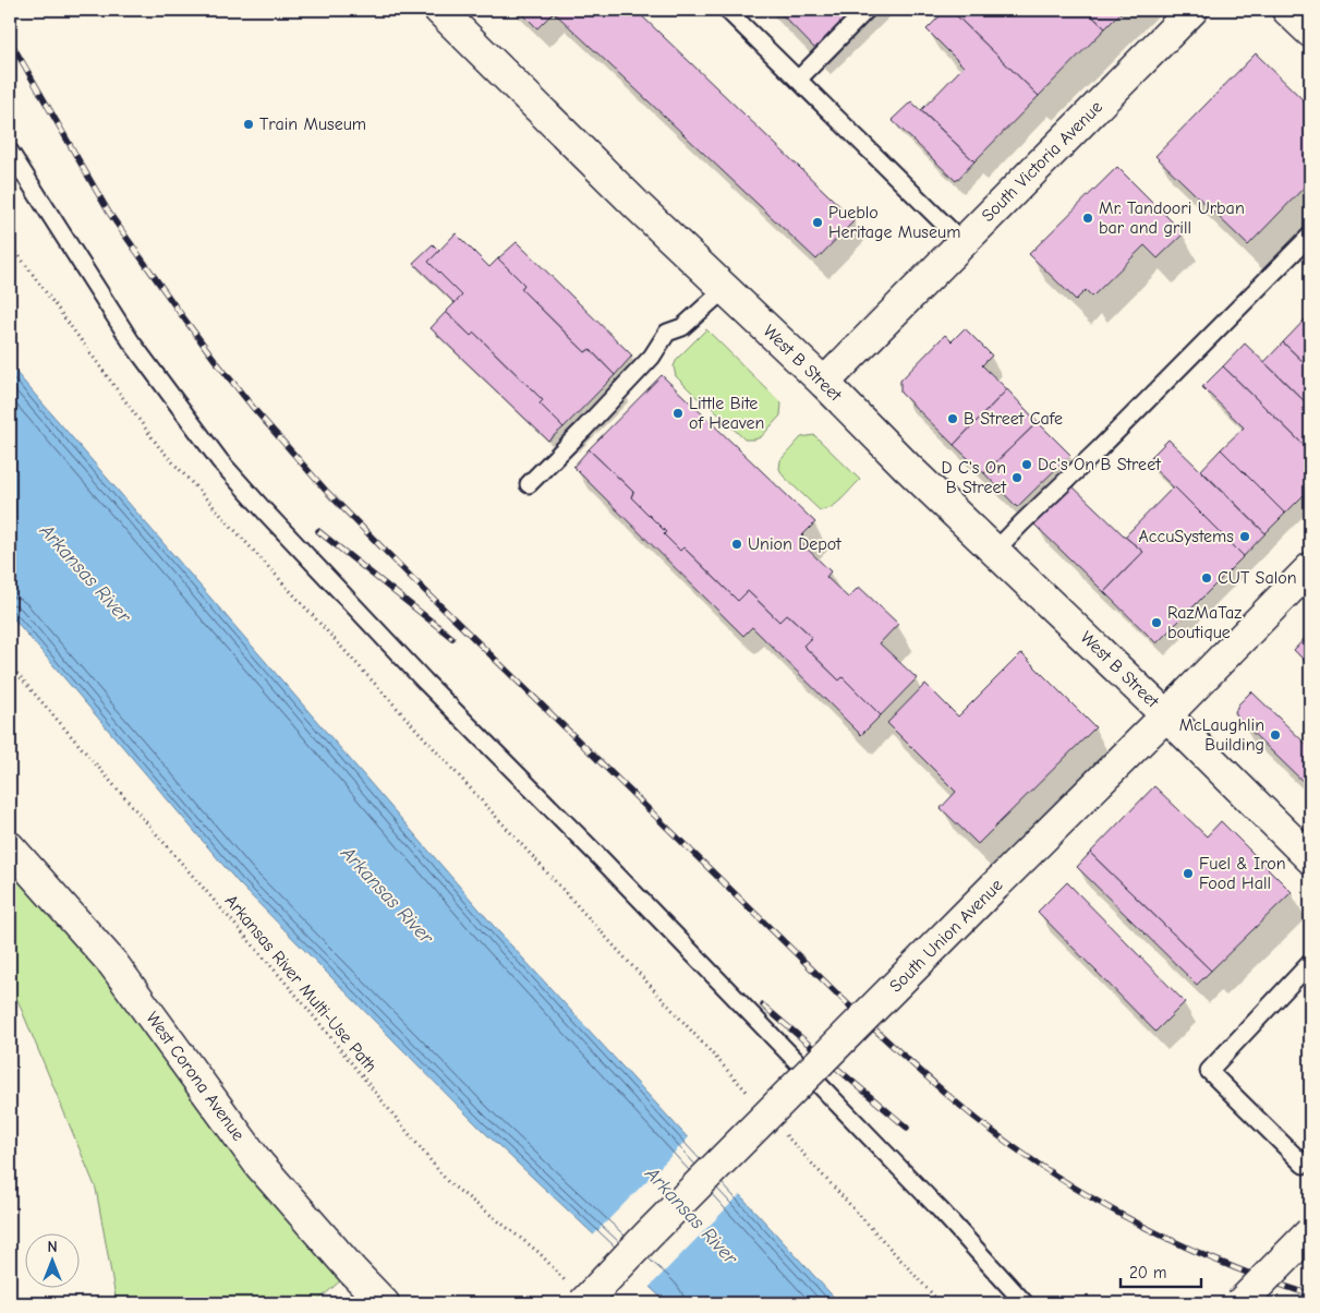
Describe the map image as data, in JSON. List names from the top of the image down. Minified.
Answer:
{"streets":{"street":["South Victoria Avenue","West B Street","South Union Avenue","West Corona Avenue"],"path":["Arkansas River Multi-Use Path"]},"crossings":[["South Victoria Avenue","West B Street"],["West B Street","South Union Avenue"],["South Union Avenue","Arkansas River Multi-Use Path"]],"water":["Arkansas River"],"places":["Train Museum","Mr. Tandoori Urban bar and grill","Pueblo Heritage Museum","Little Bite of Heaven","B Street Cafe","Dc's On B Street","D C's On B Street","AccuSystems","Union Depot","CUT Salon","RazMaTaz boutique","McLaughlin Building","Fuel & Iron Food Hall"],"scale_bar":"20 m","north":"top"}
